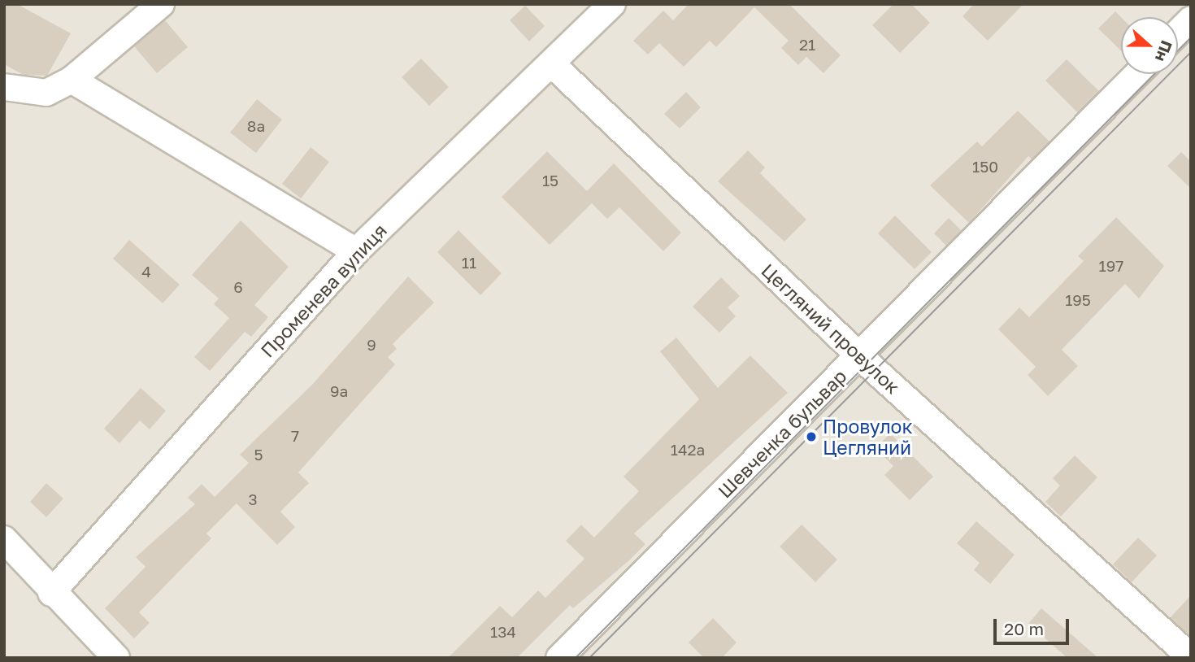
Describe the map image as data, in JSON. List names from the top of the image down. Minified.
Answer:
{"streets":{"street":["Променева вулиця","Цегляний провулок","Шевченка бульвар"]},"crossings":[["Променева вулиця","Цегляний провулок"],["Цегляний провулок","Шевченка бульвар"]],"places":["Провулок Цегляний"],"house_numbers":["21","8а","150","15","11","197","4","6","195","9","9а","7","142а","5","3","134"],"scale_bar":"20 m","north":"right"}
